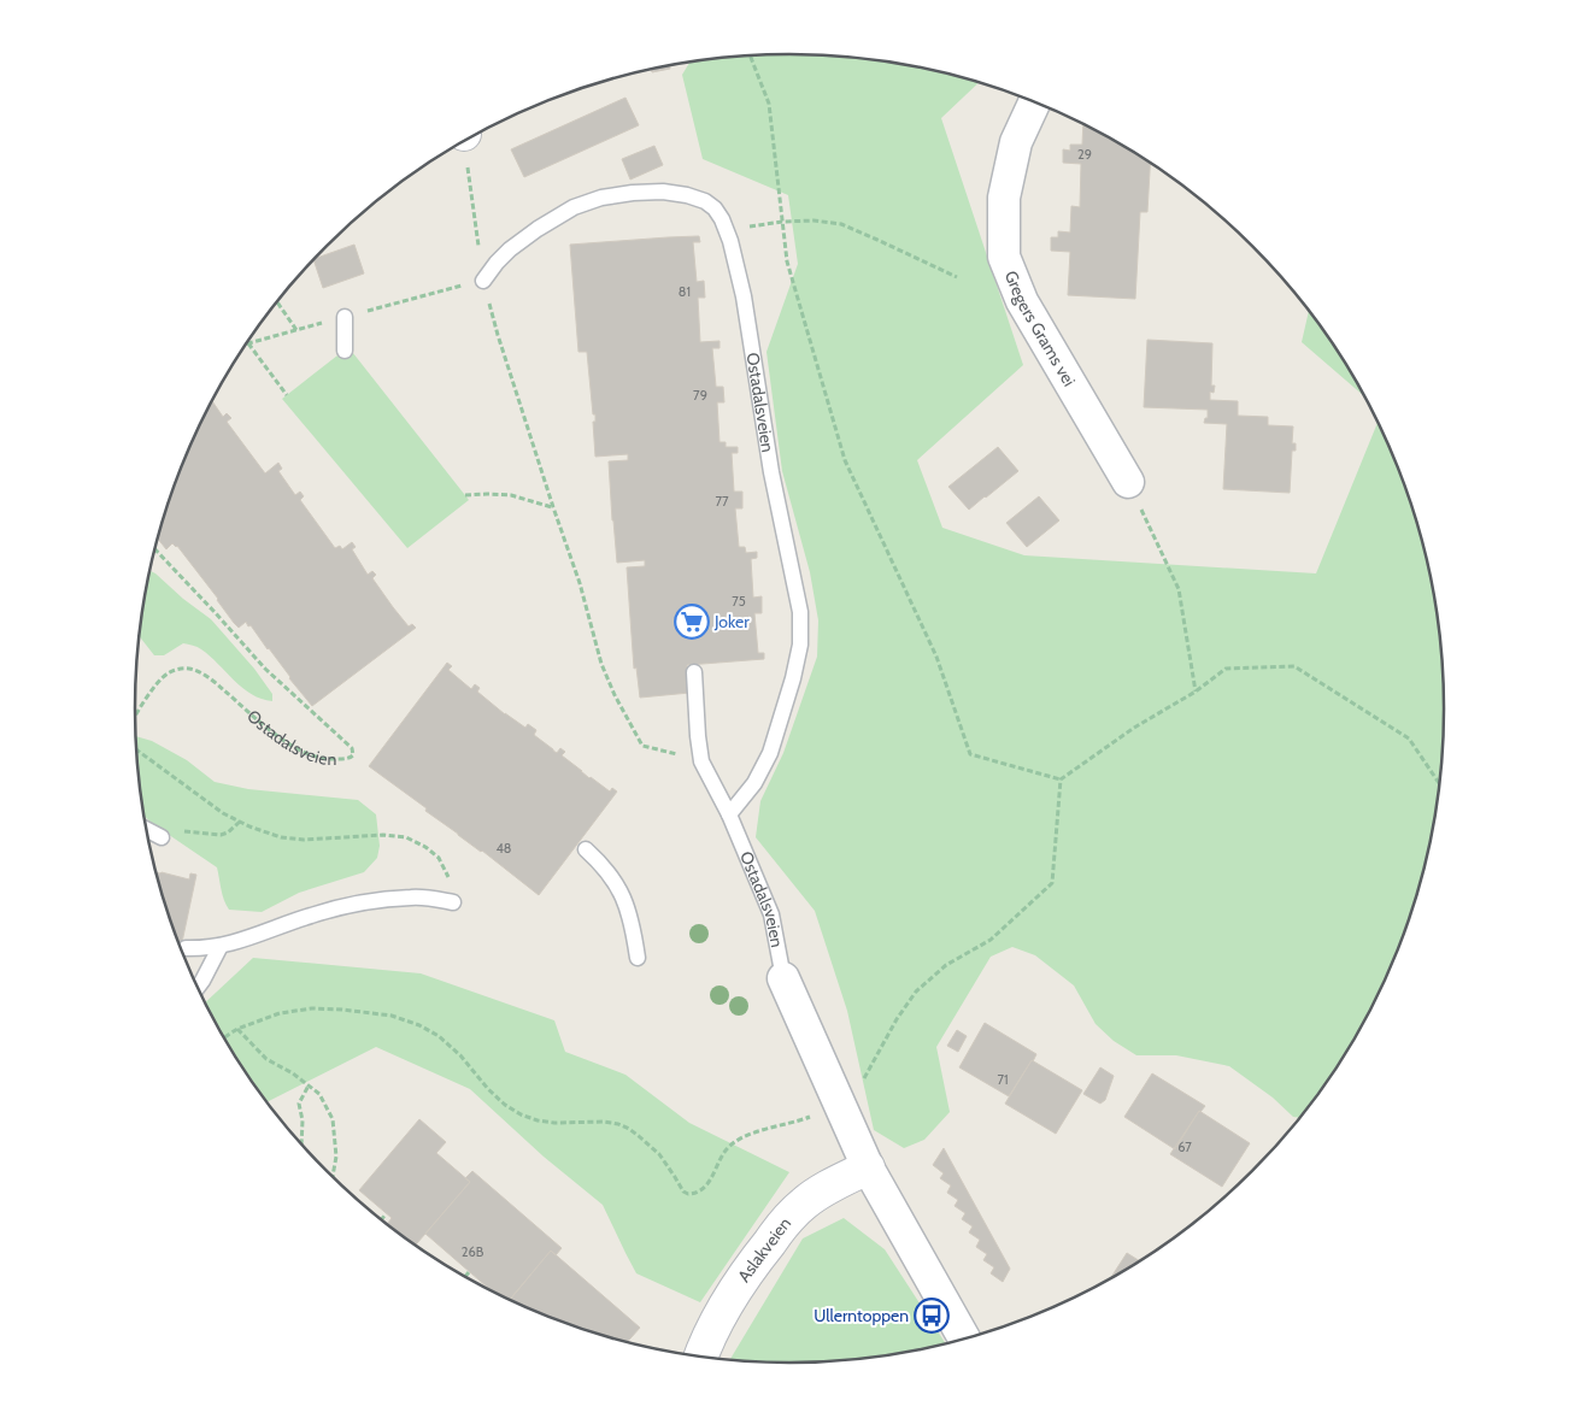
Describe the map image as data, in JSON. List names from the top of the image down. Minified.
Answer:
{"streets":{"street":["Gregers Grams vei","Ostadalsveien","Aslakveien"]},"crossings":[["Ostadalsveien","Aslakveien"]],"places":{"supermarket":["Joker"],"bus stop":["Ullerntoppen"]},"house_numbers":["29","81","79","77","75","48","71","67","26B"]}
